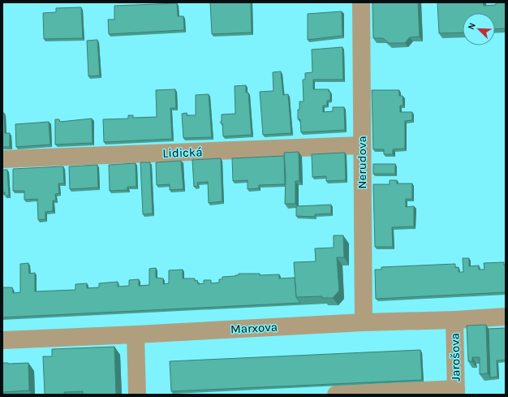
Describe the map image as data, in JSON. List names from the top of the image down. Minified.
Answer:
{"streets":{"street":["Lidická","Nerudova","Marxova","Jarošova"]},"crossings":[["Lidická","Nerudova"],["Nerudova","Marxova"],["Marxova","Jarošova"]],"north":"top left"}
